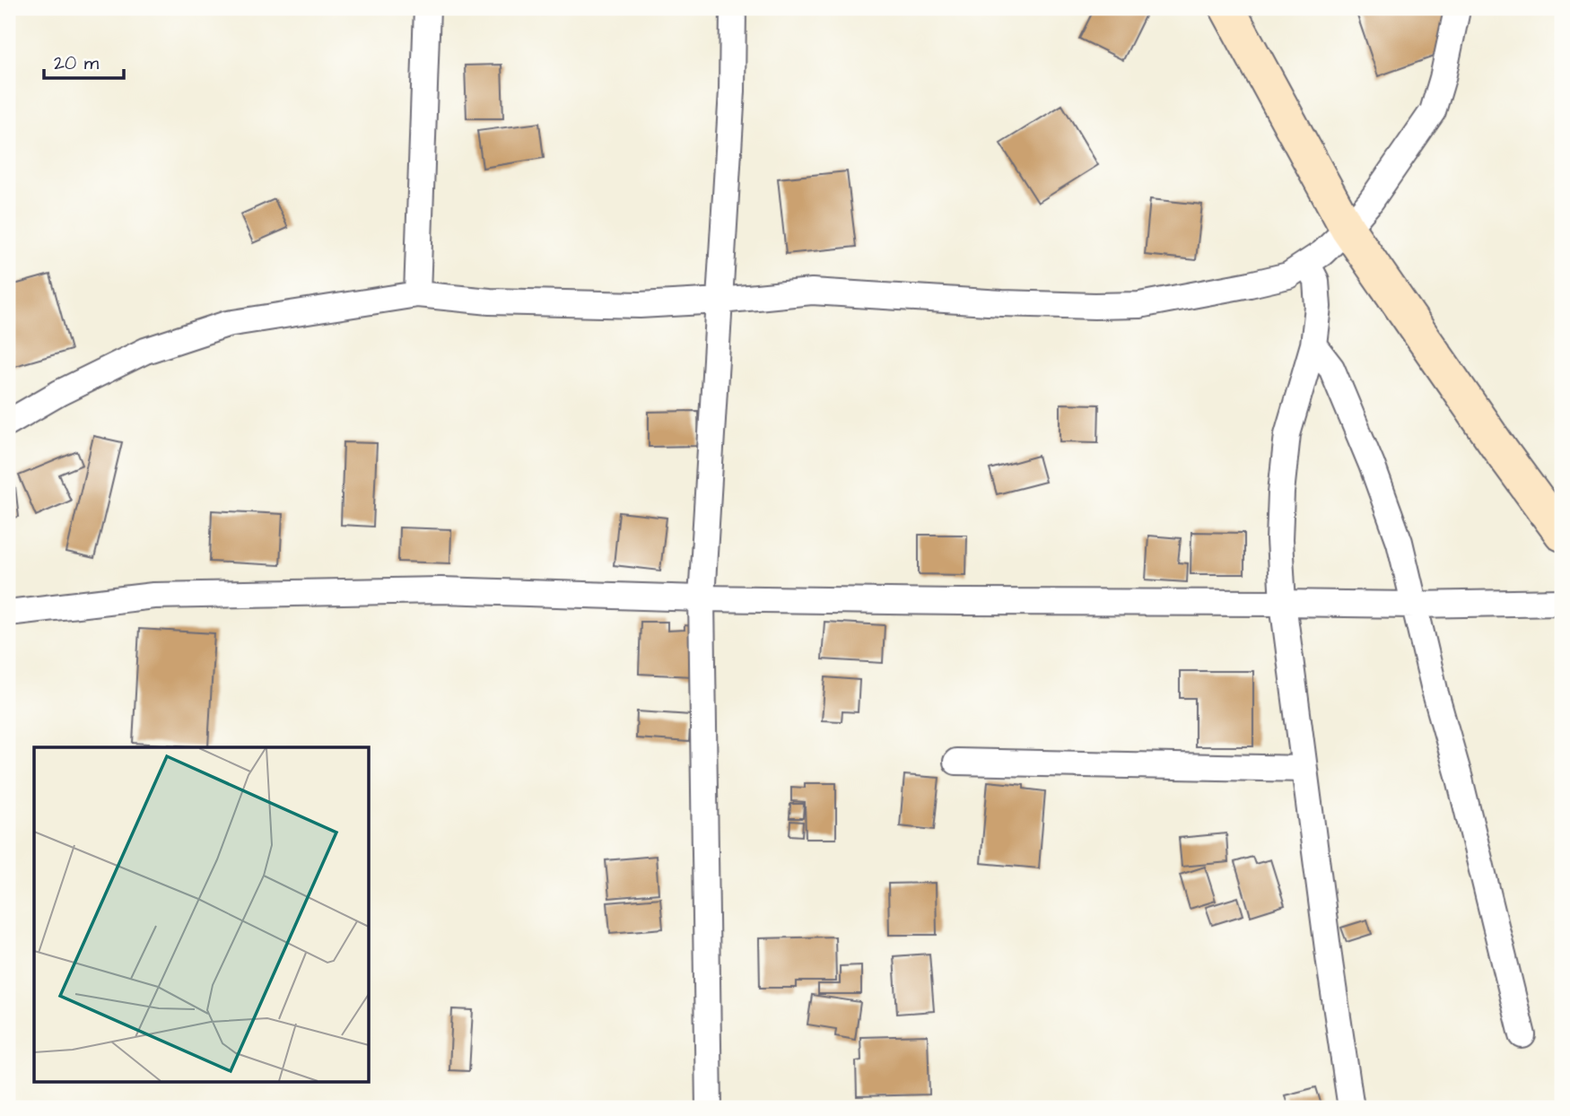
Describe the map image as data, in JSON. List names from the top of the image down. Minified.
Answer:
{"scale_bar":"20 m"}
